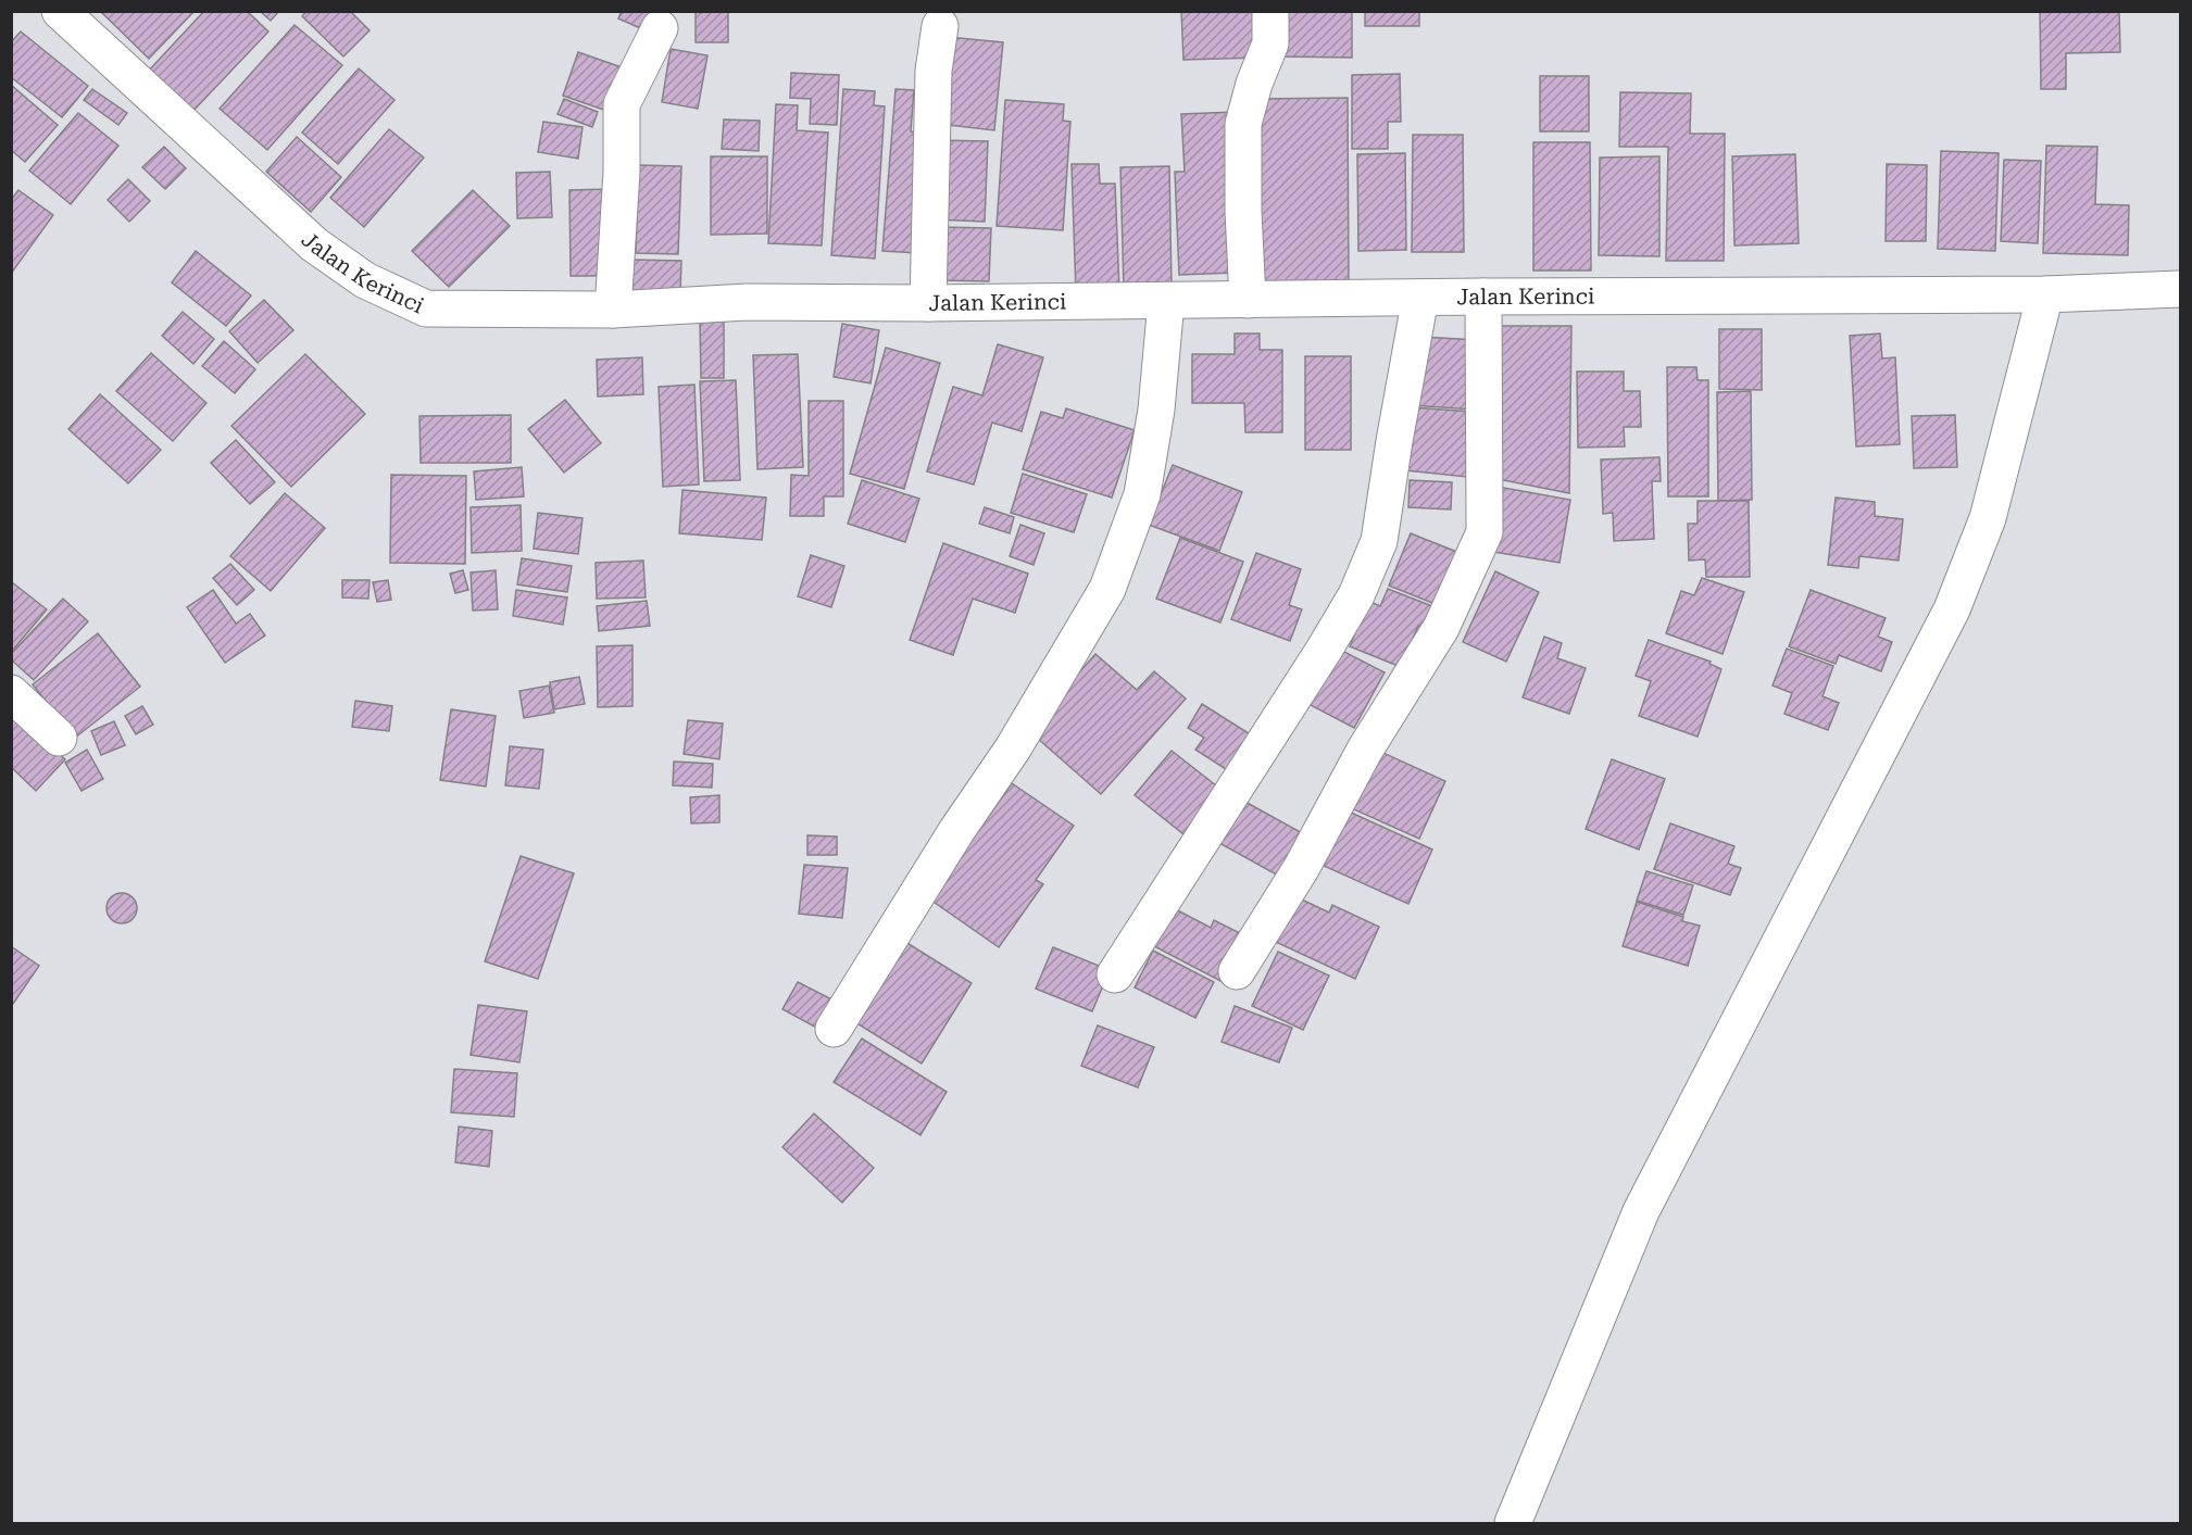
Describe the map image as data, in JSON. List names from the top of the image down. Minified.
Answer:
{"streets":{"street":["Jalan Kerinci"]}}
